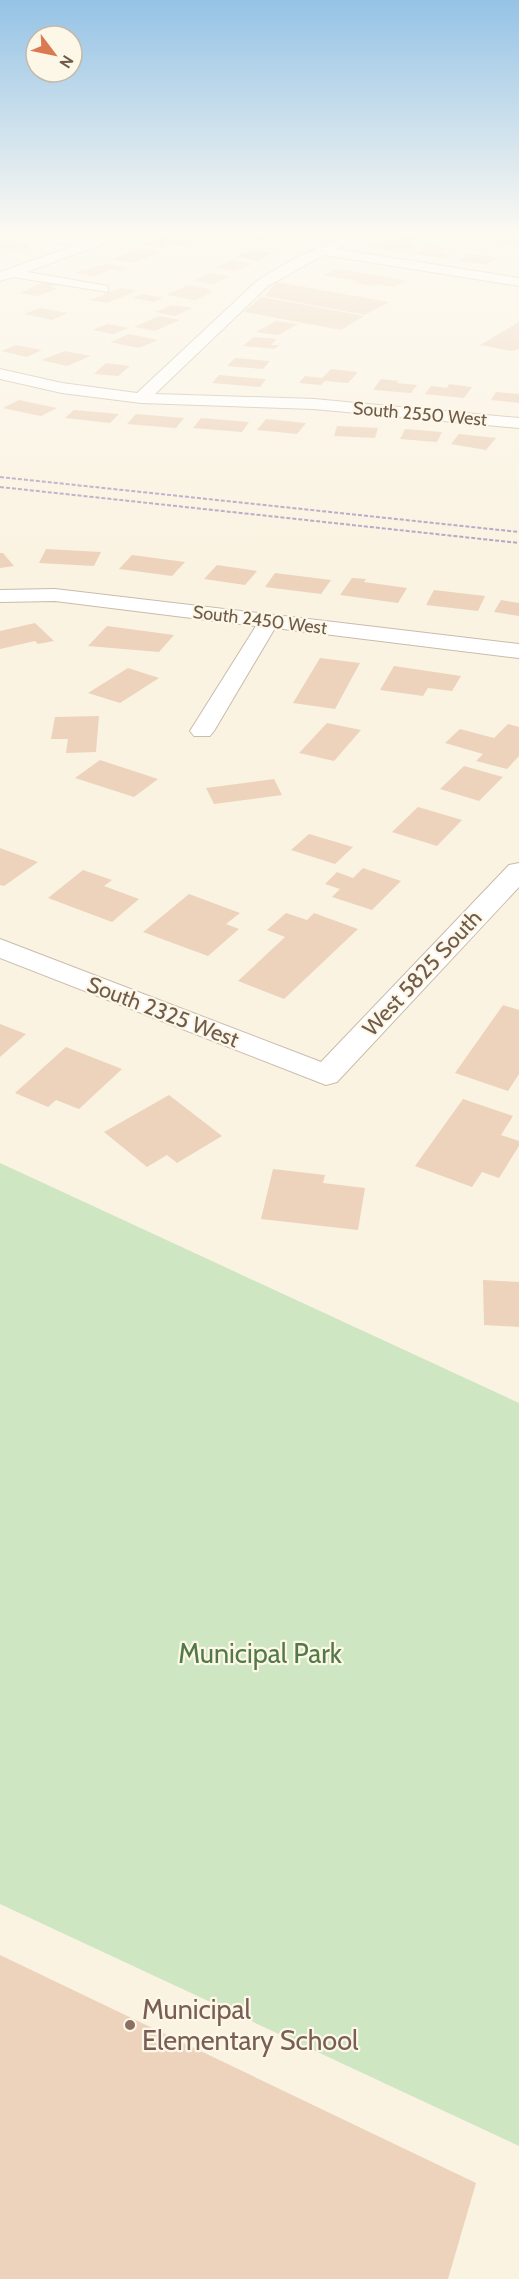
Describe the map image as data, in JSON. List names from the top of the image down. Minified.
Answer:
{"streets":{"street":["South 2550 West","South 2450 West","West 5825 South","South 2325 West"]},"crossings":[["West 5825 South","South 2325 West"]],"parks":["Municipal Park"],"places":["Municipal Elementary School"],"north":"bottom right"}
